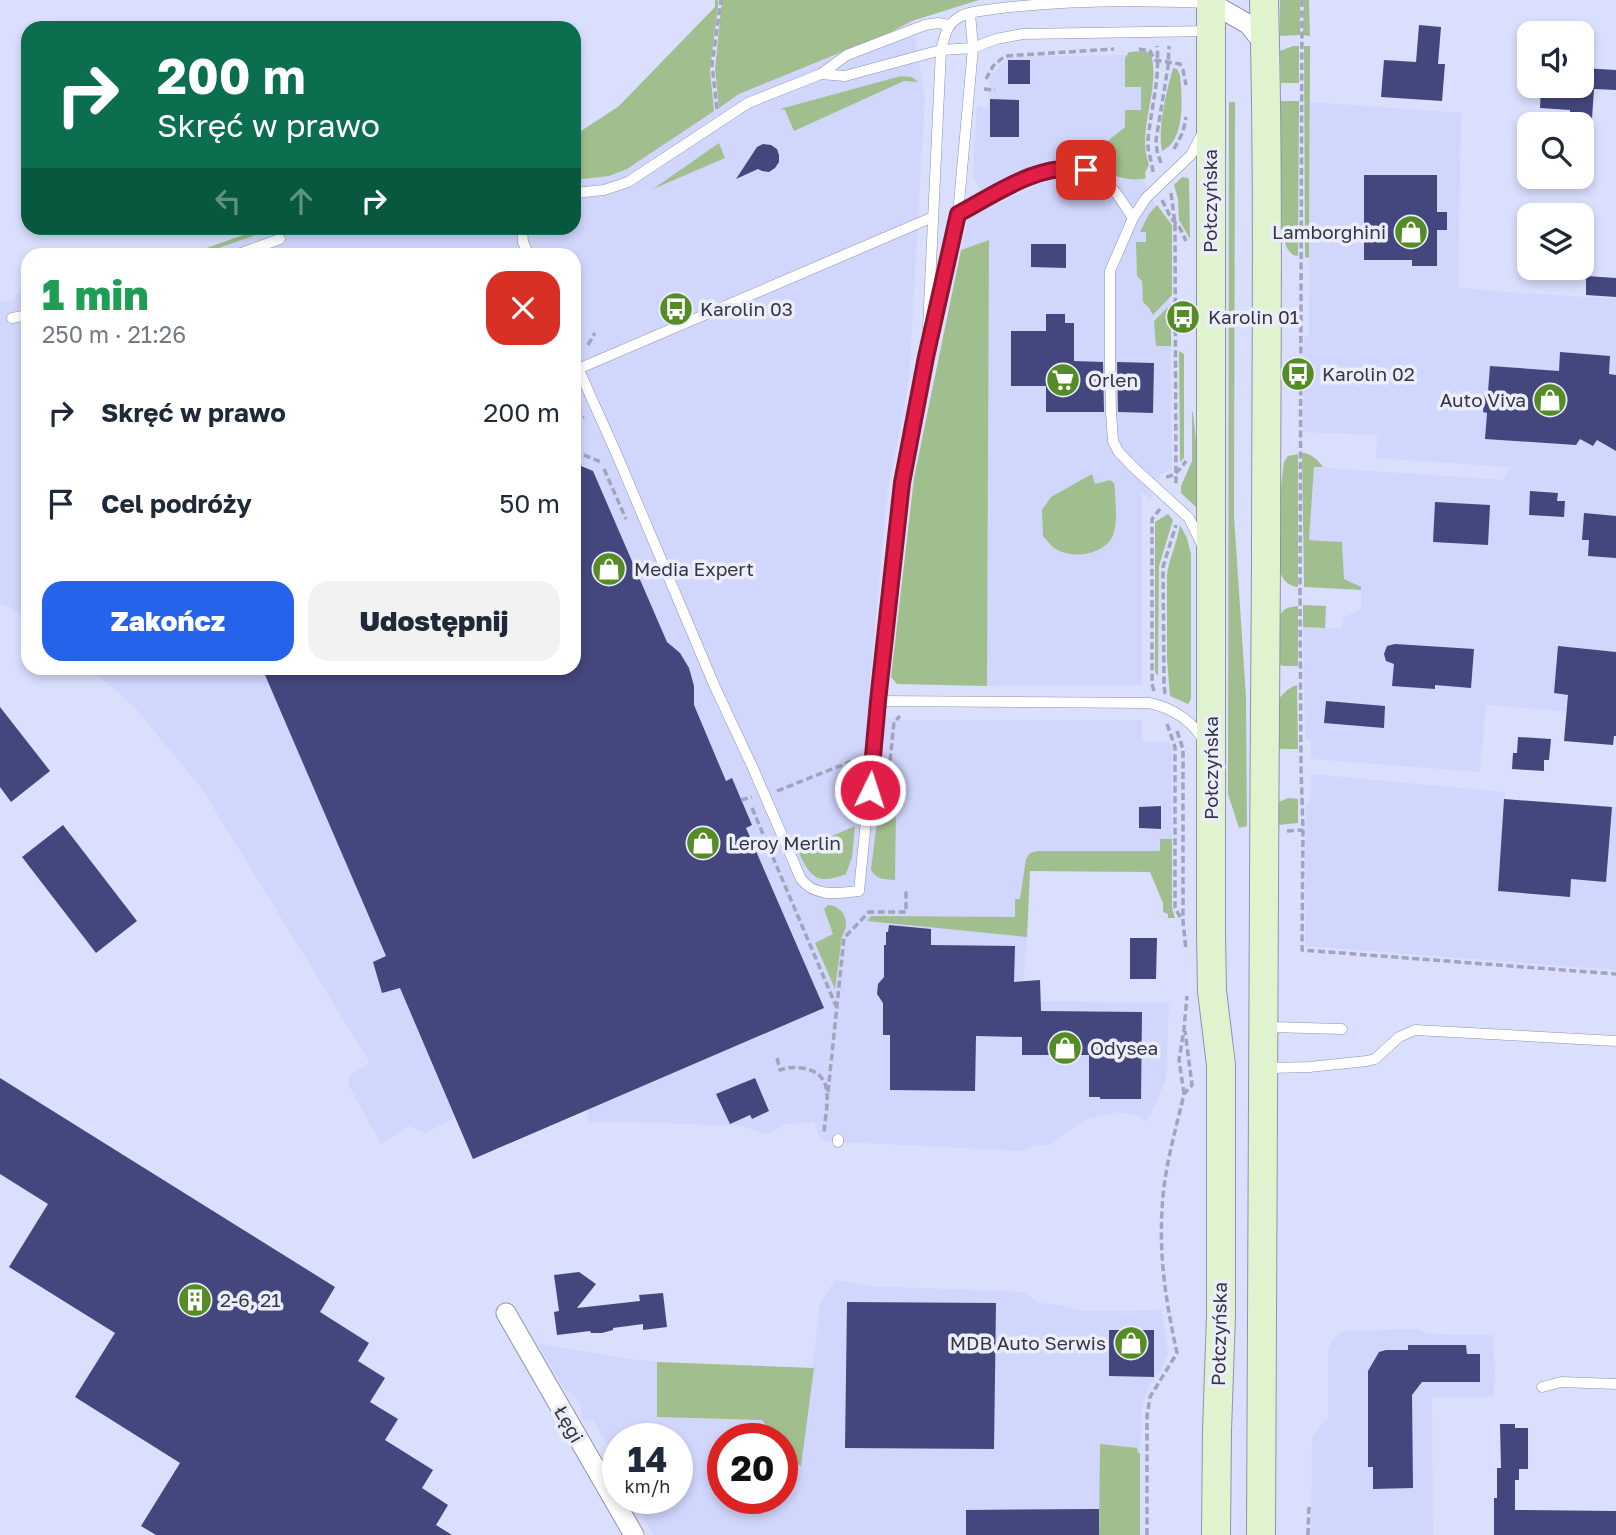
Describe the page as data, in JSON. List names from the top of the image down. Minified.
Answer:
{"streets":{"main road":["Połczyńska"],"street":["Łęgi"]},"places":{"shop":["Lamborghini","Auto Viva","Media Expert","Leroy Merlin","Odysea","MDB Auto Serwis"],"bus stop":["Karolin 03","Karolin 01","Karolin 02"],"supermarket":["Orlen"],"building":["2-6, 21"]},"page":{"turn":["200 m","Skręć w prawo"],"heading":["1 min","250 m · 21:26"],"list":[{"name":"Skręć w prawo","value":"200 m"},{"name":"Cel podróży","value":"50 m"}],"buttons":["Zakończ","Udostępnij"],"speed":"14 km/h","limit":"20"}}
